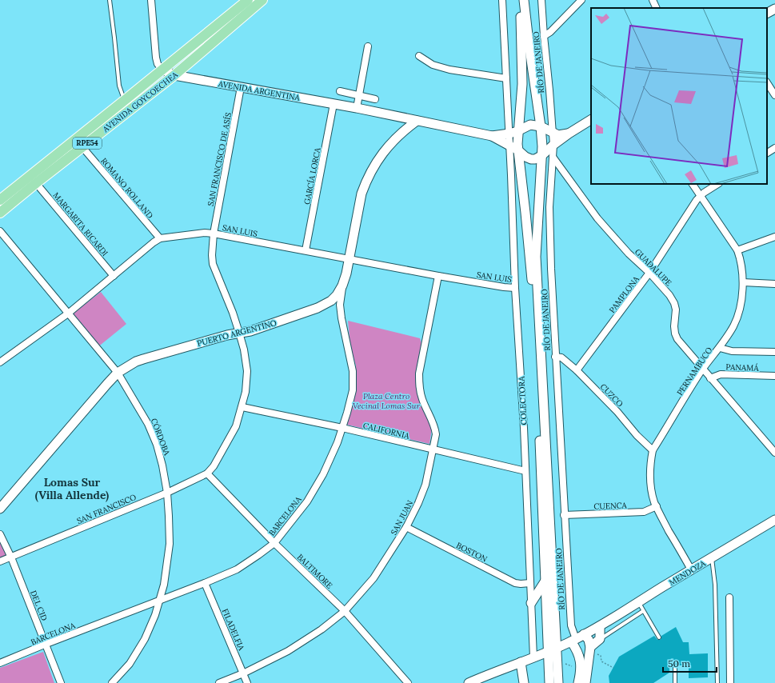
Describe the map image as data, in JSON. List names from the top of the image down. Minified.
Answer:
{"streets":{"main road":["AVENIDA ARGENTINA","AVENIDA GOYCOECHEA","RPE54","PUERTO ARGENTINO","MENDOZA"],"street":["RÍO DE JANEIRO","SAN FRANCISCO DE ASÍS","GARCÍA LORCA","ROMANO ROLLAND","MARGARITA RICARDI","SAN LUIS","GUADALUPE","PAMPLONA","PANAMÁ","PERNAMBUCO","CUZCO","COLECTORA","CALIFORNIA","CÓRDOBA","CUENCA","SAN FRANCISCO","BARCELONA","SAN JUAN","BOSTON","BALTIMORE","DEL CID","FILADELFIA"]},"crossings":[["RÍO DE JANEIRO","GUADALUPE"],["RÍO DE JANEIRO","CUZCO"],["RÍO DE JANEIRO","CUENCA"],["RÍO DE JANEIRO","MENDOZA"],["AVENIDA ARGENTINA","AVENIDA GOYCOECHEA"],["AVENIDA ARGENTINA","SAN FRANCISCO DE ASÍS"],["AVENIDA ARGENTINA","GARCÍA LORCA"],["AVENIDA ARGENTINA","PUERTO ARGENTINO"],["AVENIDA ARGENTINA","COLECTORA"],["AVENIDA GOYCOECHEA","ROMANO ROLLAND"],["AVENIDA GOYCOECHEA","MARGARITA RICARDI"],["SAN FRANCISCO DE ASÍS","SAN LUIS"],["GARCÍA LORCA","SAN LUIS"],["ROMANO ROLLAND","SAN LUIS"],["MARGARITA RICARDI","SAN LUIS"],["SAN LUIS","PUERTO ARGENTINO"],["SAN LUIS","COLECTORA"],["SAN LUIS","CÓRDOBA"],["SAN LUIS","SAN JUAN"],["GUADALUPE","PAMPLONA"],["GUADALUPE","PANAMÁ"],["GUADALUPE","PERNAMBUCO"],["PAMPLONA","PERNAMBUCO"],["PAMPLONA","CUZCO"],["PUERTO ARGENTINO","CÓRDOBA"],["PUERTO ARGENTINO","BARCELONA"],["PERNAMBUCO","CUZCO"],["PERNAMBUCO","CUENCA"],["PERNAMBUCO","MENDOZA"],["COLECTORA","CALIFORNIA"],["COLECTORA","BOSTON"],["COLECTORA","MENDOZA"],["CALIFORNIA","BARCELONA"],["CALIFORNIA","SAN JUAN"],["CÓRDOBA","SAN FRANCISCO"],["CÓRDOBA","BARCELONA"],["SAN FRANCISCO","BALTIMORE"],["SAN FRANCISCO","DEL CID"],["BARCELONA","BALTIMORE"],["BARCELONA","DEL CID"],["BARCELONA","FILADELFIA"],["SAN JUAN","BOSTON"],["SAN JUAN","BALTIMORE"],["SAN JUAN","FILADELFIA"]],"districts":["Lomas Sur (Villa Allende)"],"parks":["Plaza Centro Vecinal Lomas Sur"],"scale_bar":"50 m"}
